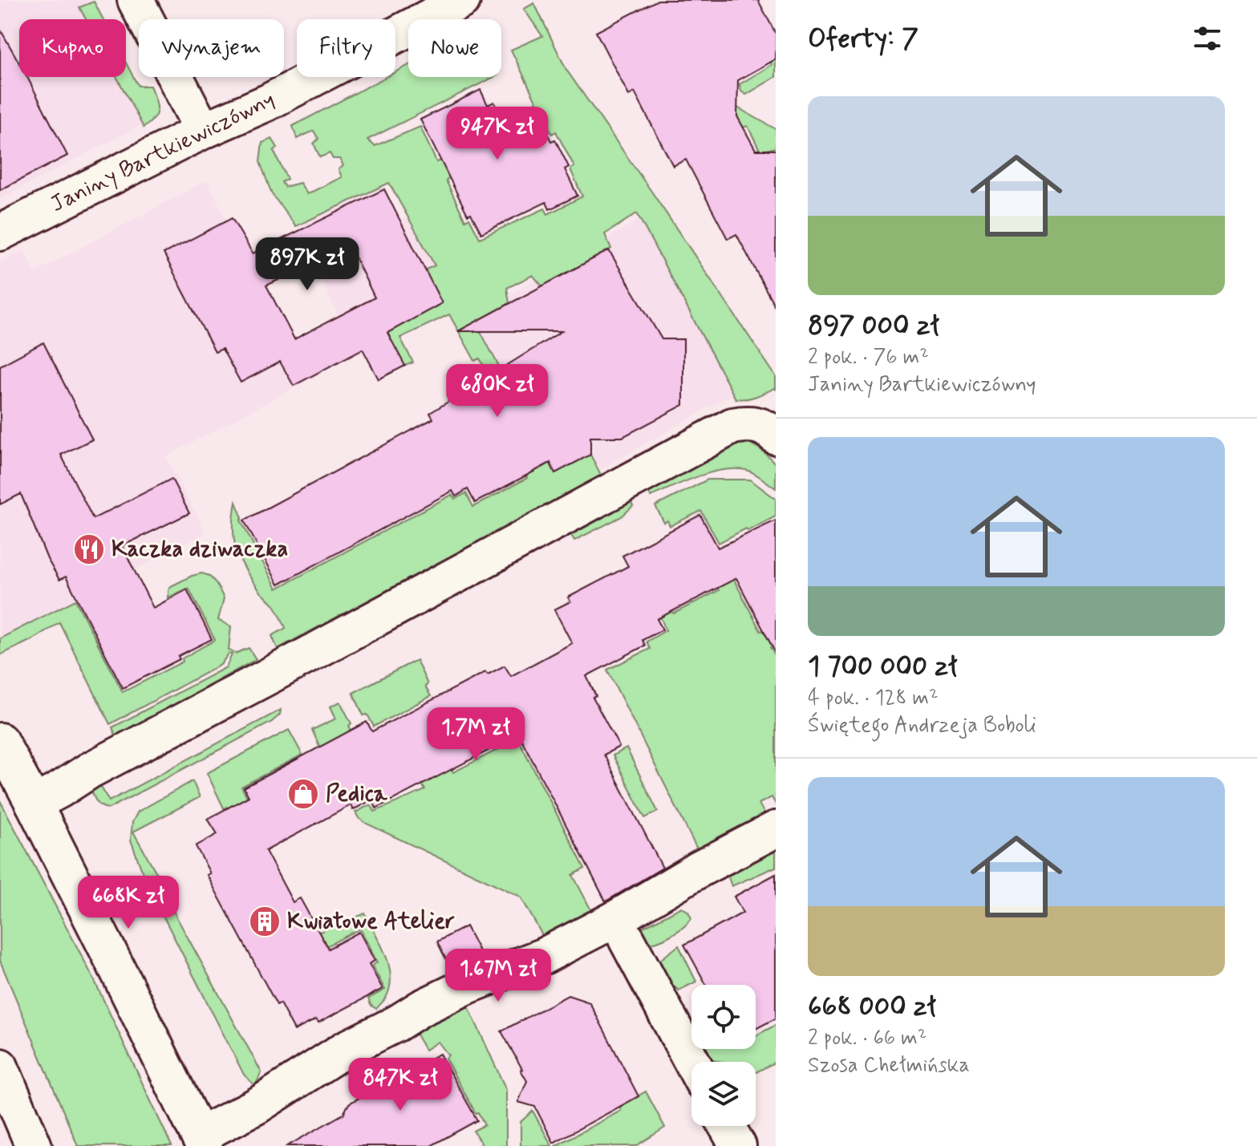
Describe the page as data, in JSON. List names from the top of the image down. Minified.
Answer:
{"streets":{"street":["Janiny Bartkiewiczówny"]},"places":{"restaurant":["Kaczka dziwaczka"],"shop":["Pedica"],"building":["Kwiatowe Atelier"]},"page":{"heading":"Oferty: 7","chip":["Kupno","Wynajem","Filtry","Nowe"],"list":[{"name":"897 000 zł","note":"2 pok. · 76 m² · Janiny Bartkiewiczówny"},{"name":"1 700 000 zł","note":"4 pok. · 128 m² · Świętego Andrzeja Boboli"},{"name":"668 000 zł","note":"2 pok. · 66 m² · Szosa Chełmińska"}],"price":["947K zł","897K zł","680K zł","1.7M zł","668K zł","1.67M zł","847K zł"]}}
